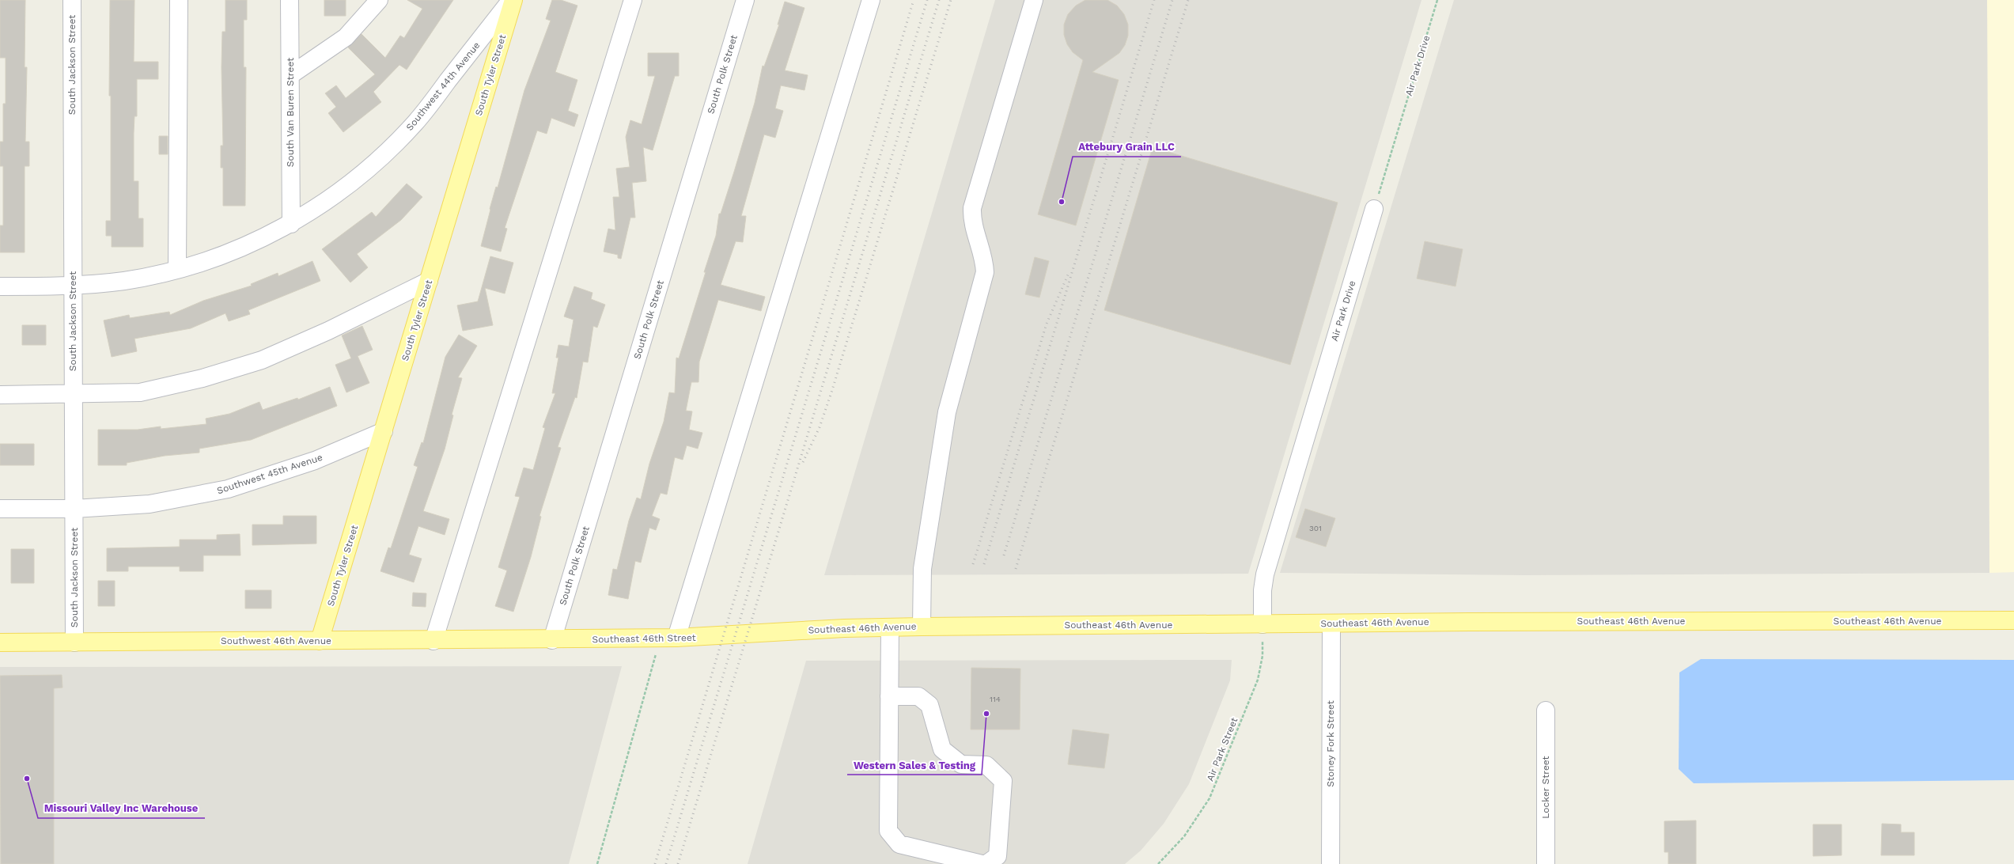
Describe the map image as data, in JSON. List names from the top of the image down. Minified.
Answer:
{"streets":{"main road":["South Tyler Street","Southeast 46th Avenue","Southeast 46th Street","Southwest 46th Avenue"],"street":["South Jackson Street","Air Park Drive","South Polk Street","Southwest 44th Avenue","South Van Buren Street","Southwest 45th Avenue","Stoney Fork Street","Locker Street"],"path":["Air Park Street"]},"crossings":[["South Jackson Street","Southwest 44th Avenue"],["South Jackson Street","Southwest 45th Avenue"],["South Jackson Street","Southwest 46th Avenue"],["Air Park Drive","Southeast 46th Avenue"],["Air Park Drive","Air Park Street"],["South Polk Street","Southeast 46th Street"],["South Polk Street","Southwest 46th Avenue"],["South Tyler Street","Southwest 45th Avenue"],["South Tyler Street","Southwest 46th Avenue"],["Southwest 44th Avenue","South Van Buren Street"],["Southeast 46th Avenue","Southeast 46th Street"],["Southeast 46th Avenue","Stoney Fork Street"],["Southeast 46th Avenue","Air Park Street"],["Southeast 46th Street","Southwest 46th Avenue"]],"places":["Attebury Grain LLC","Western Sales & Testing","Missouri Valley Inc Warehouse"],"house_numbers":["301","114"]}
